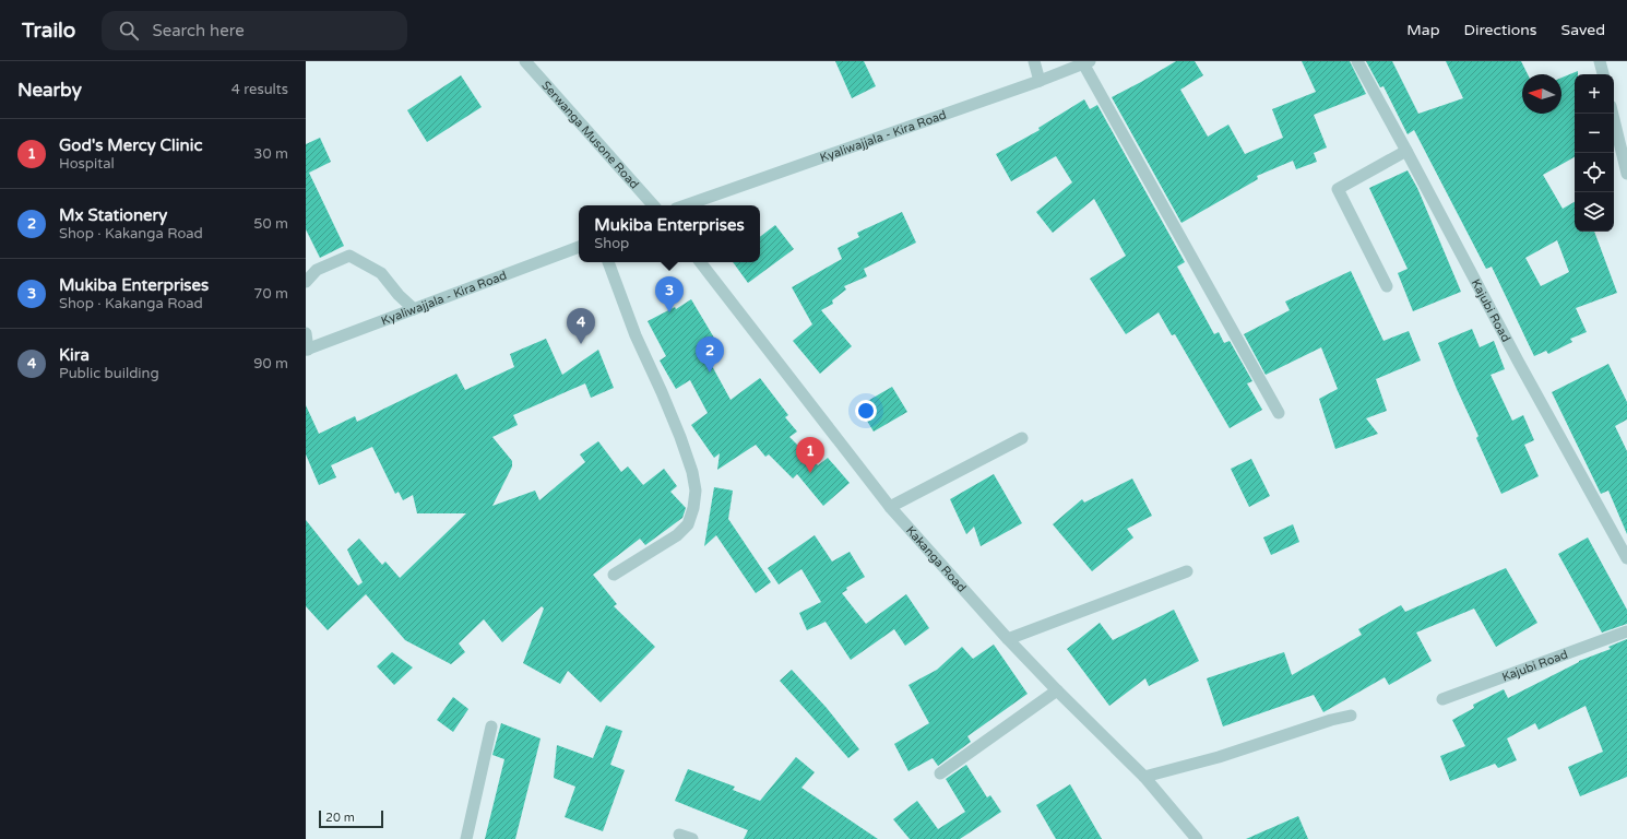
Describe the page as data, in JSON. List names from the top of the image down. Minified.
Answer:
{"streets":{"street":["Serwanga Musone Road","Kyaliwajjala - Kira Road","Kajubi Road","Kakanga Road"]},"scale_bar":"20 m","north":"left","page":{"header":"Trailo","search":"Search here","nav":["Map","Directions","Saved"],"heading":["Nearby","4 results"],"map_buttons":["+","−"],"list":[{"mark":"1","name":"God's Mercy Clinic","note":"Hospital","value":"30 m"},{"mark":"2","name":"Mx Stationery","note":"Shop · Kakanga Road","value":"50 m"},{"mark":"3","name":"Mukiba Enterprises","note":"Shop · Kakanga Road","value":"70 m"},{"mark":"4","name":"Kira","note":"Public building","value":"90 m"}],"popup":["Mukiba Enterprises","Shop"],"pins":["3","4","2","1"],"scale":"20 m"}}
